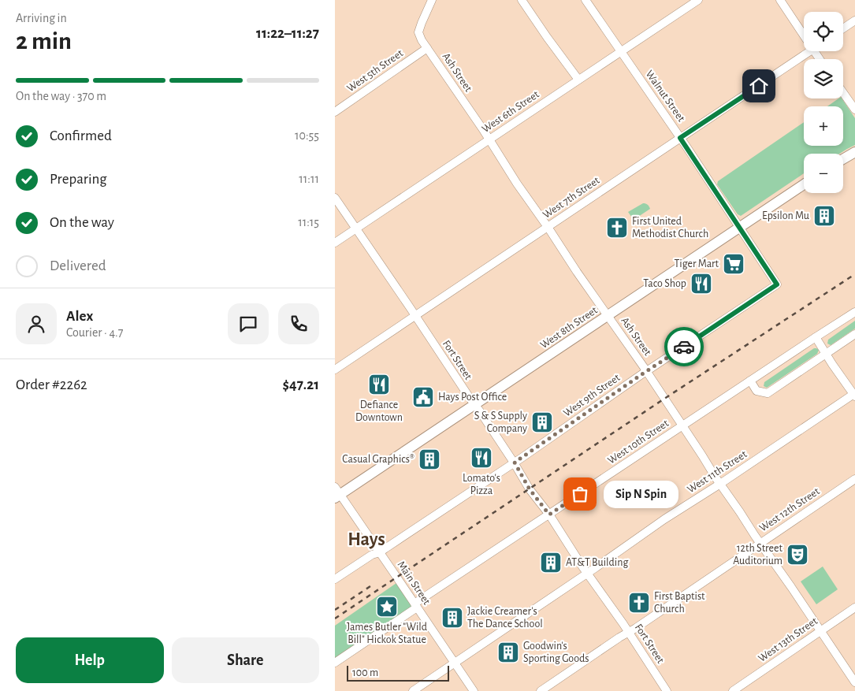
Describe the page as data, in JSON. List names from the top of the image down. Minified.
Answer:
{"streets":{"main road":["West 8th Street"],"street":["West 5th Street","Ash Street","Walnut Street","West 6th Street","West 7th Street","Fort Street","West 9th Street","West 10th Street","West 11th Street","West 12th Street","Main Street","West 13th Street"]},"crossings":[["West 5th Street","Ash Street"],["Ash Street","West 6th Street"],["Ash Street","West 7th Street"],["Ash Street","West 8th Street"],["Ash Street","West 9th Street"],["Ash Street","West 10th Street"],["Ash Street","West 11th Street"],["Ash Street","West 12th Street"],["Ash Street","West 13th Street"],["Walnut Street","West 6th Street"],["Walnut Street","West 7th Street"],["Walnut Street","West 8th Street"],["Walnut Street","West 9th Street"],["West 6th Street","Fort Street"],["West 7th Street","Fort Street"],["West 8th Street","Fort Street"],["West 8th Street","Main Street"],["Fort Street","West 9th Street"],["Fort Street","West 10th Street"],["Fort Street","West 11th Street"],["Fort Street","West 12th Street"],["West 9th Street","Main Street"],["West 10th Street","Main Street"],["West 11th Street","Main Street"]],"districts":["Hays"],"places":{"building":["Epsilon Mu","S & S Supply Company","Casual Graphics®","AT&T Building","Jackie Creamer's The Dance School","Goodwin's Sporting Goods"],"church":["First United Methodist Church","First Baptist Church"],"supermarket":["Tiger Mart"],"restaurant":["Taco Shop","Defiance Downtown","Lomato's Pizza"],"public building":["Hays Post Office"],"other":["Sip N Spin"],"theatre":["12th Street Auditorium"],"place":["James Butler \"Wild Bill\" Hickok Statue"]},"scale_bar":"100 m","page":{"heading":["2 min","Arriving in","11:22–11:27"],"panel":["Alex","Courier · 4.7","Order #2262","$47.21"],"map_buttons":["+","−"],"bar":"On the way · 370 m","list":[["Confirmed","10:55"],["Preparing","11:11"],["On the way","11:15"],"Delivered"],"bubble":"Sip N Spin","buttons":["Help","Share"],"scale":"100 m"}}
